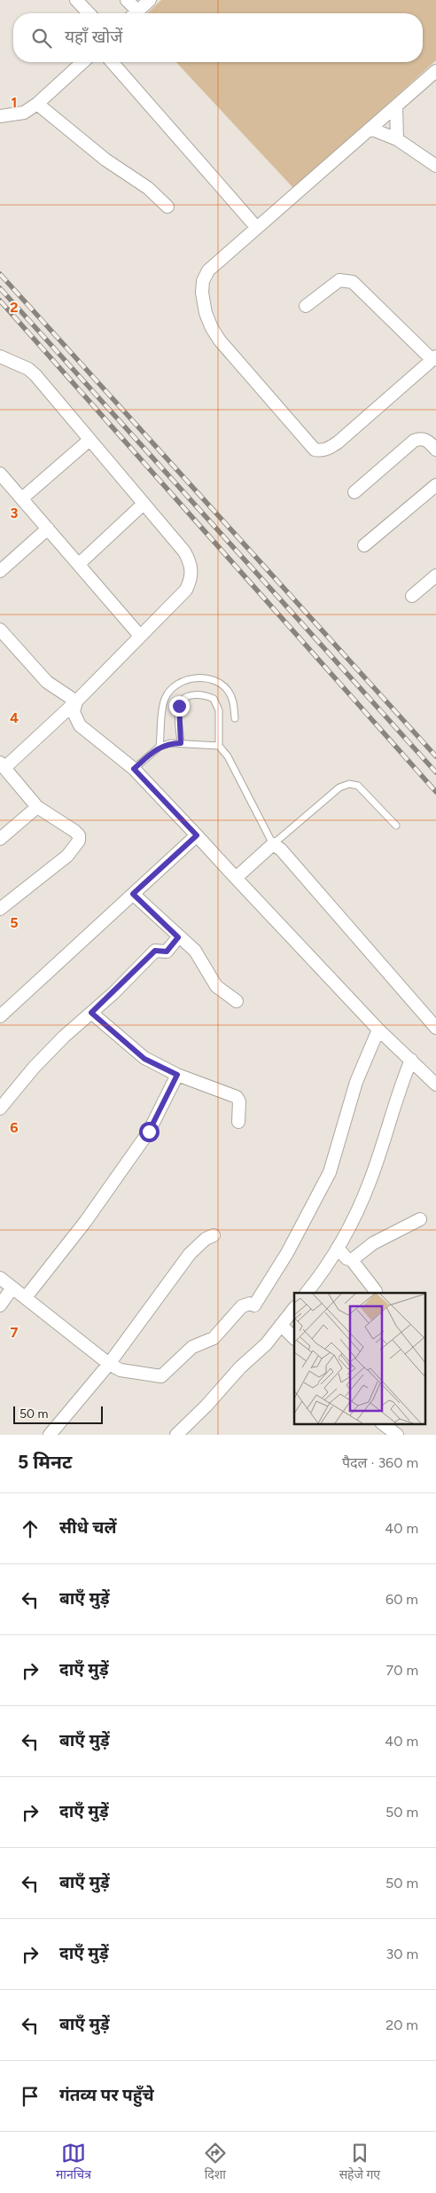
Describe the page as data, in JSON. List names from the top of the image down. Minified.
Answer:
{"scale_bar":"50 m","page":{"search":"यहाँ खोजें","scale":"50 m","heading":["5 मिनट","पैदल · 360 m"],"list":[["सीधे चलें","40 m"],["बाएँ मुड़ें","60 m"],["दाएँ मुड़ें","70 m"],["बाएँ मुड़ें","40 m"],["दाएँ मुड़ें","50 m"],["बाएँ मुड़ें","50 m"],["दाएँ मुड़ें","30 m"],["बाएँ मुड़ें","20 m"],"गंतव्य पर पहुँचे"],"nav":["मानचित्र","दिशा","सहेजे गए"]},"grid":{"rows":["1","2","3","4","5","6","7"]}}
